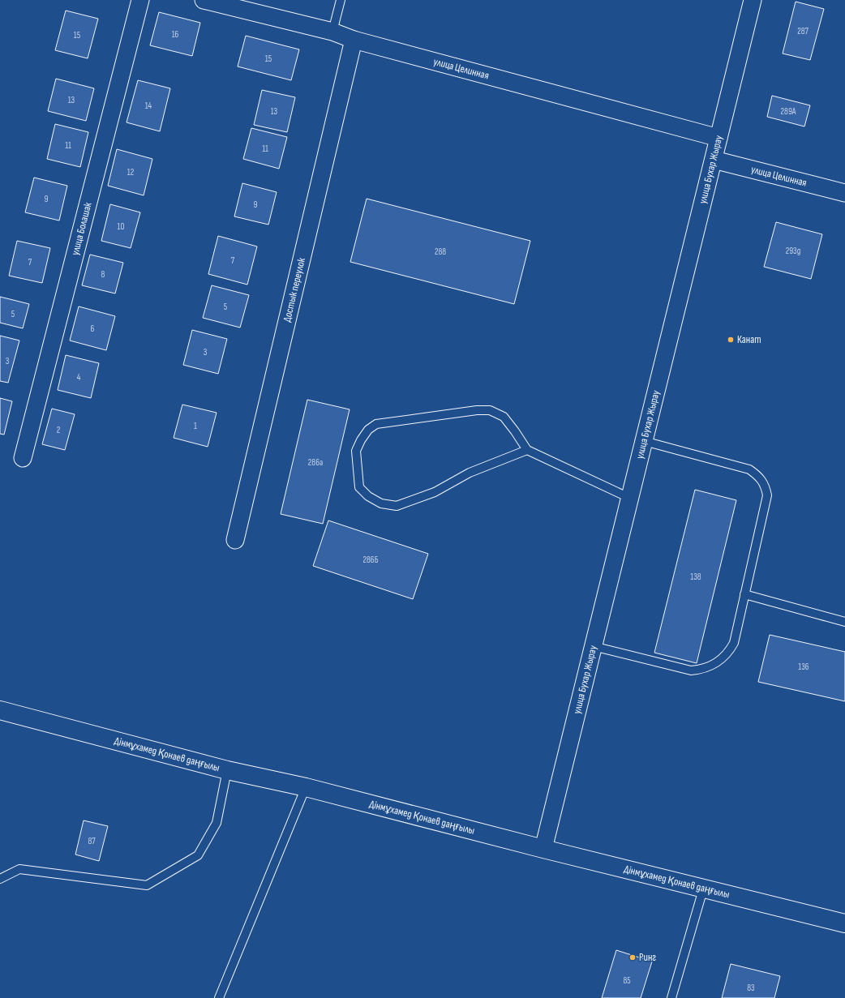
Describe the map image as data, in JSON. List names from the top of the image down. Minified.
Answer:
{"streets":{"street":["улица Целинная","улица Бухар Жырау","улица Болашак","Достык переулок","Дінмұхамед Қонаев даңғылы"]},"crossings":[["улица Целинная","улица Бухар Жырау"],["улица Целинная","Достык переулок"],["улица Бухар Жырау","Дінмұхамед Қонаев даңғылы"]],"places":["Канат","Ринг"],"house_numbers":["287","16","15","15","13","14","13","289А","11","11","12","9","9","10","293д","288","7","7","8","5","5","6","3","3","4","1","2","286а","286Б","138","136","87","85","83"]}
